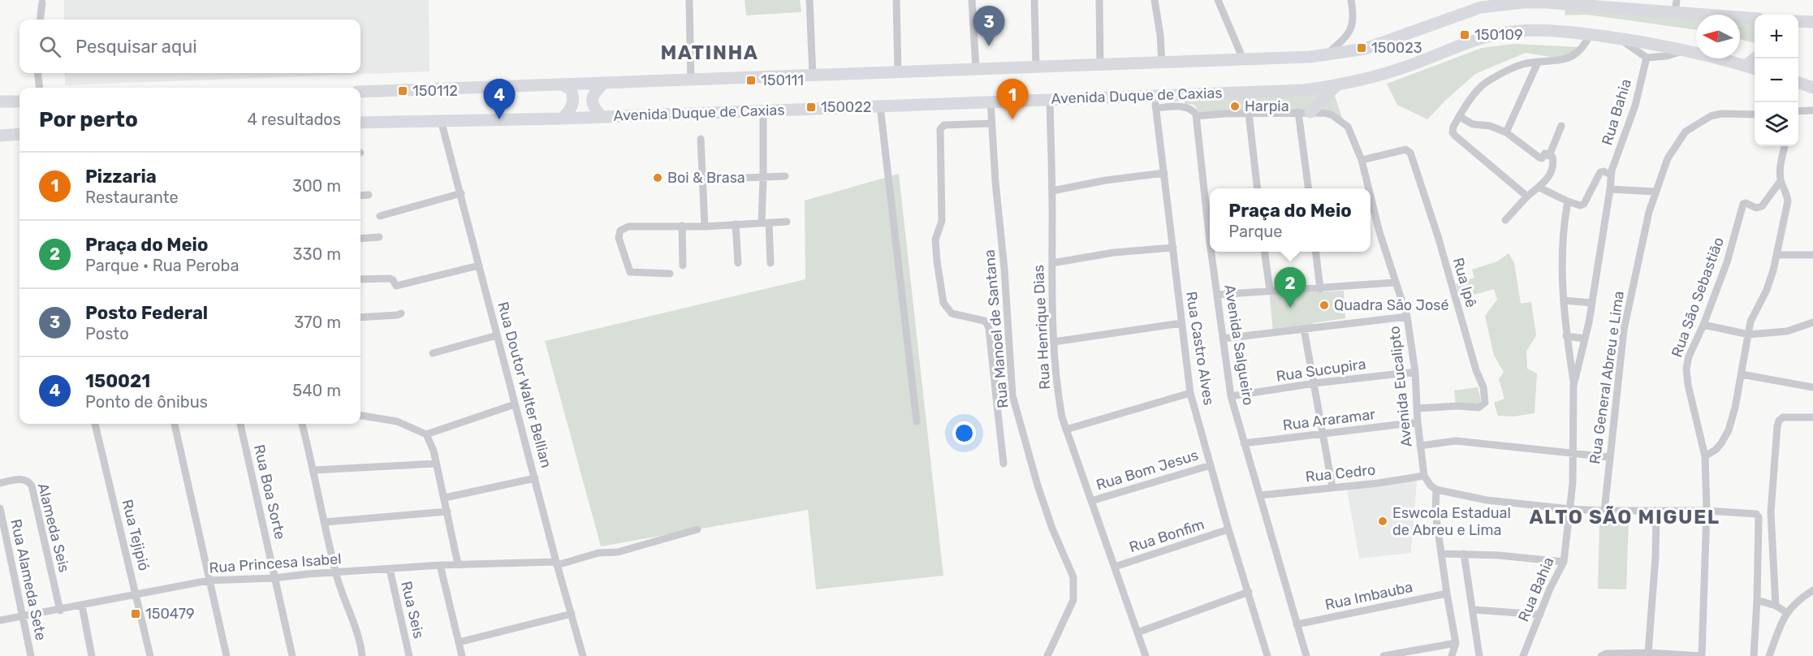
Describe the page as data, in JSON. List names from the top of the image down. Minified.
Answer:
{"streets":{"highway":["Avenida Duque de Caxias"],"street":["Rua Bahia","Rua Ipê","Rua São Sebastião","Rua Henrique Dias","Rua Manoel de Santana","Avenida Salgueiro","Rua Castro Alves","Rua Sucupira","Rua General Abreu e Lima","Rua Doutor Walter Bellian","Avenida Eucalipto","Rua Araramar","Rua Bom Jesus","Rua Cedro","Rua Boa Sorte","Alameda Seis","Rua Tejipió","Rua Bonfim","Rua Princesa Isabel","Rua Alameda Sete","Rua Imbauba","Rua Seis"]},"crossings":[["Avenida Duque de Caxias","Rua Henrique Dias"],["Avenida Duque de Caxias","Rua Manoel de Santana"],["Avenida Duque de Caxias","Rua Castro Alves"],["Avenida Duque de Caxias","Rua Doutor Walter Bellian"],["Rua Ipê","Avenida Eucalipto"],["Rua Henrique Dias","Rua Bom Jesus"],["Rua Henrique Dias","Rua Bonfim"],["Avenida Salgueiro","Rua Sucupira"],["Avenida Salgueiro","Avenida Eucalipto"],["Avenida Salgueiro","Rua Araramar"],["Avenida Salgueiro","Rua Cedro"],["Avenida Salgueiro","Rua Imbauba"],["Rua Castro Alves","Rua Bom Jesus"],["Rua Castro Alves","Rua Bonfim"],["Rua Sucupira","Avenida Eucalipto"],["Rua Doutor Walter Bellian","Rua Princesa Isabel"],["Avenida Eucalipto","Rua Araramar"],["Avenida Eucalipto","Rua Cedro"],["Rua Boa Sorte","Rua Princesa Isabel"],["Alameda Seis","Rua Princesa Isabel"],["Rua Tejipió","Rua Princesa Isabel"],["Rua Princesa Isabel","Rua Alameda Sete"],["Rua Princesa Isabel","Rua Seis"]],"districts":["MATINHA","ALTO SÃO MIGUEL"],"places":{"transit":["150109","150023","150111","150112","150022","150479"],"other":["Harpia","Boi & Brasa","Quadra São José","Eswcola Estadual de Abreu e Lima"]},"north":"left","page":{"pins":["3","1","4","2"],"map_buttons":["+","−"],"search":"Pesquisar aqui","heading":["Por perto","4 resultados"],"list":[{"mark":"1","name":"Pizzaria","note":"Restaurante","value":"300 m"},{"mark":"2","name":"Praça do Meio","note":"Parque · Rua Peroba","value":"330 m"},{"mark":"3","name":"Posto Federal","note":"Posto","value":"370 m"},{"mark":"4","name":"150021","note":"Ponto de ônibus","value":"540 m"}],"popup":["Praça do Meio","Parque"]}}
